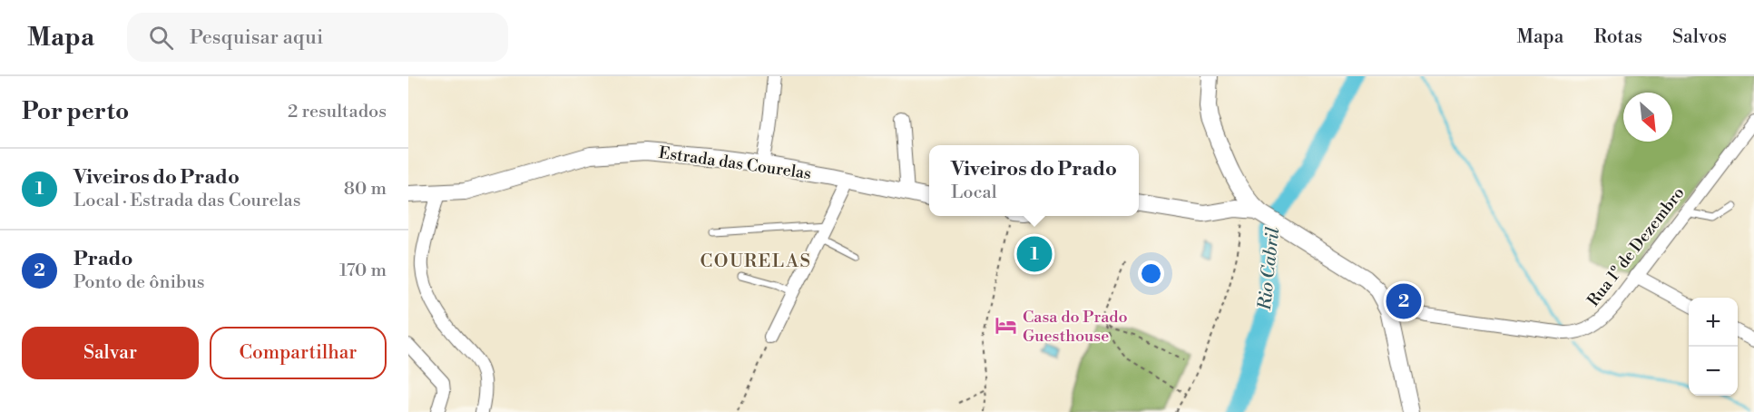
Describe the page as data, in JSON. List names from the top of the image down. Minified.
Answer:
{"streets":{"main road":["Estrada das Courelas"],"street":["Rua 1º de Dezembro"]},"districts":["COURELAS"],"water":["Rio Cabril"],"places":{"hotel":["Casa do Prado Guesthouse"]},"north":"bottom right","page":{"header":"Mapa","search":"Pesquisar aqui","nav":["Mapa","Rotas","Salvos"],"heading":["Por perto","2 resultados"],"popup":["Viveiros do Prado","Local"],"list":[{"mark":"1","name":"Viveiros do Prado","note":"Local · Estrada das Courelas","value":"80 m"},{"mark":"2","name":"Prado","note":"Ponto de ônibus","value":"170 m"}],"pins":["1","2"],"map_buttons":["+","−"],"buttons":["Salvar","Compartilhar"]}}
